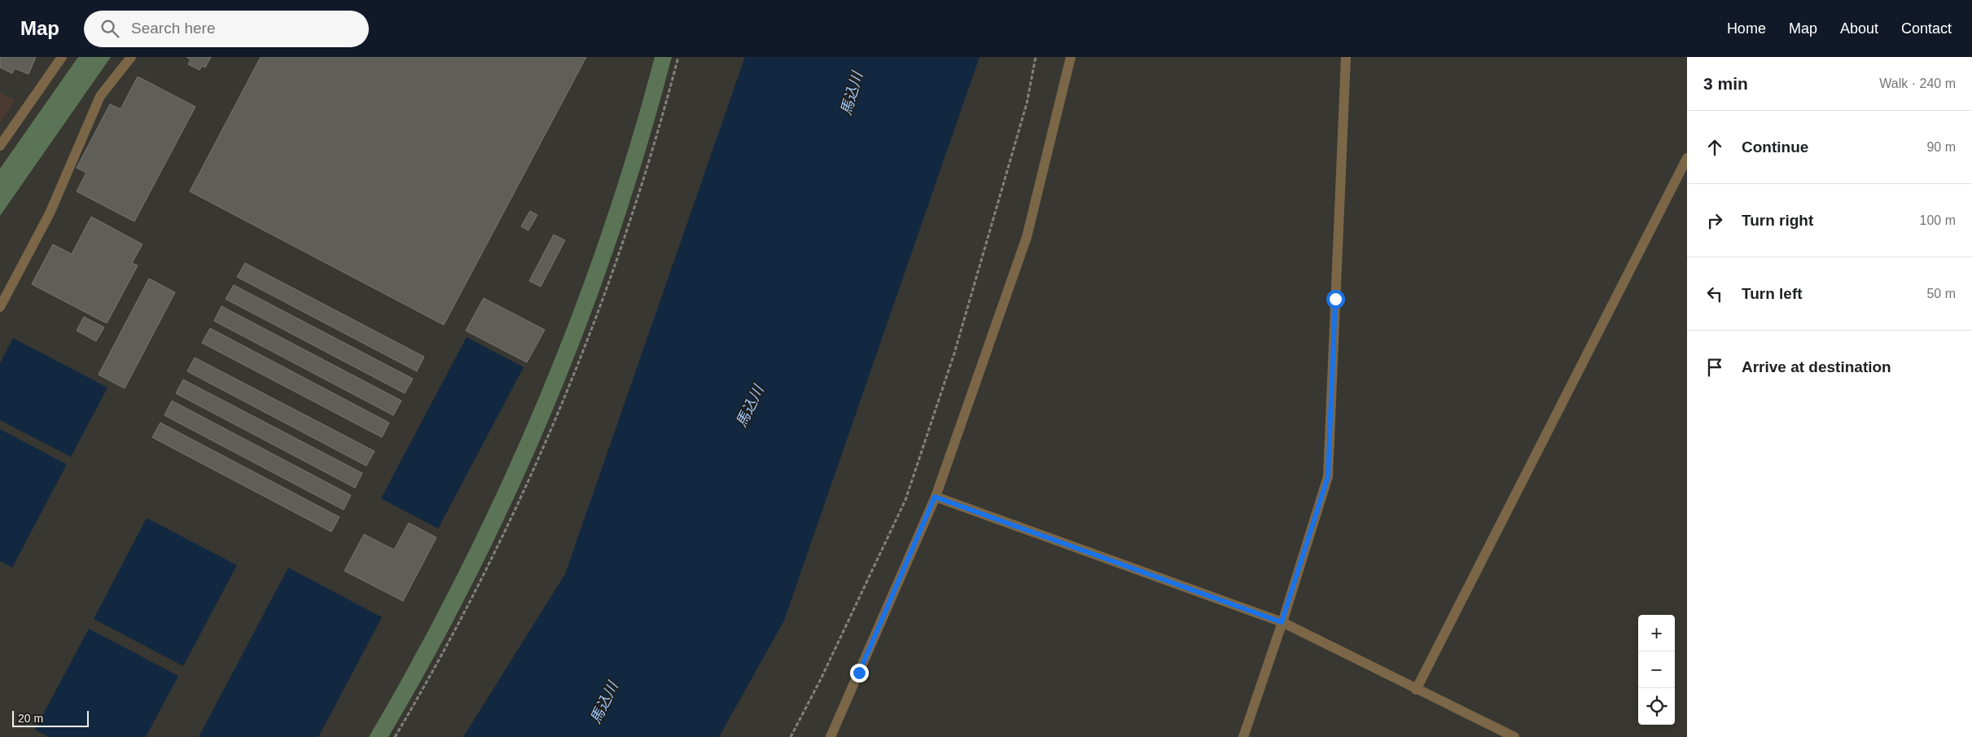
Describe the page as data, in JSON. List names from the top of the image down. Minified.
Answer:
{"water":["馬込川"],"scale_bar":"20 m","page":{"header":"Map","search":"Search here","nav":["Home","Map","About","Contact"],"heading":["3 min","Walk · 240 m"],"list":[["Continue","90 m"],["Turn right","100 m"],["Turn left","50 m"],"Arrive at destination"],"map_buttons":["+","−"],"scale":"20 m"}}
